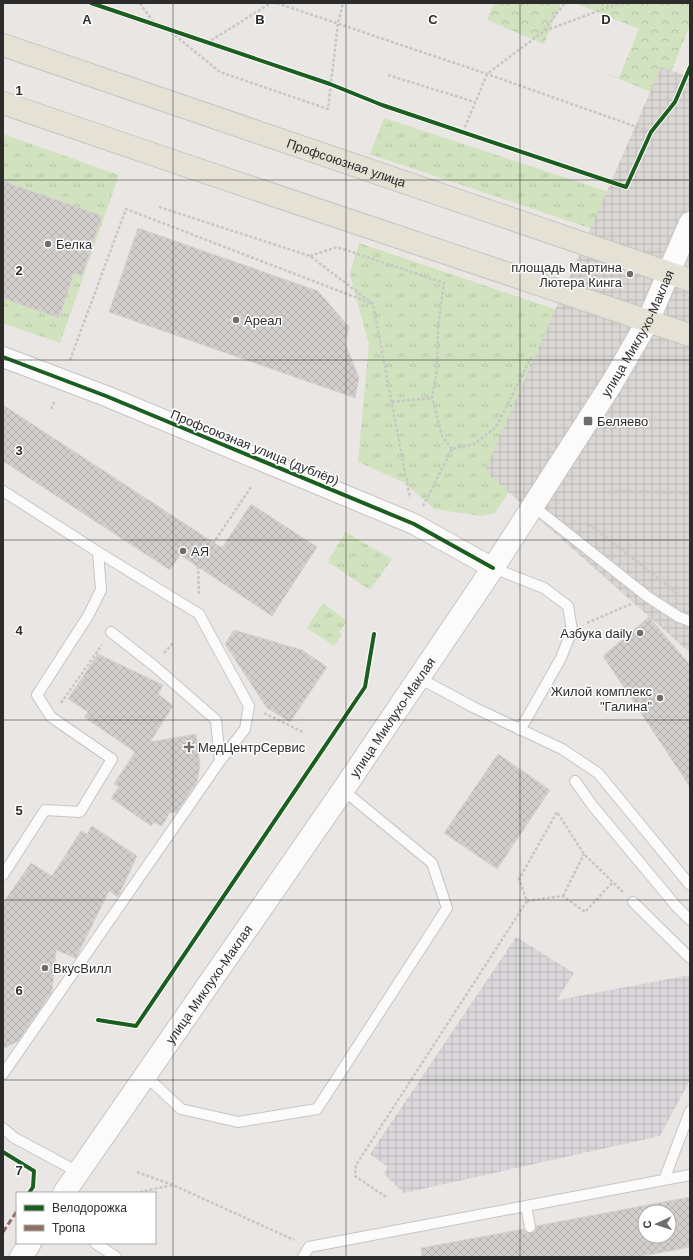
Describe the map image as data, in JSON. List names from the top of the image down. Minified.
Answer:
{"streets":{"main road":["Профсоюзная улица","улица Миклухо-Маклая"],"street":["Профсоюзная улица (дублёр)"]},"crossings":[["Профсоюзная улица","улица Миклухо-Маклая"],["улица Миклухо-Маклая","Профсоюзная улица (дублёр)"]],"places":{"other":["Белка","площадь Мартина Лютера Кинга","Ареал","АЯ","Азбука daily","Жилой комплекс \"Галина\"","ВкусВилл"],"transit":["Беляево"],"health":["МедЦентрСервис"]},"legend":["Велодорожка","Тропа"],"north":"left","grid":{"columns":["A","B","C","D"],"rows":["1","2","3","4","5","6","7"]}}
